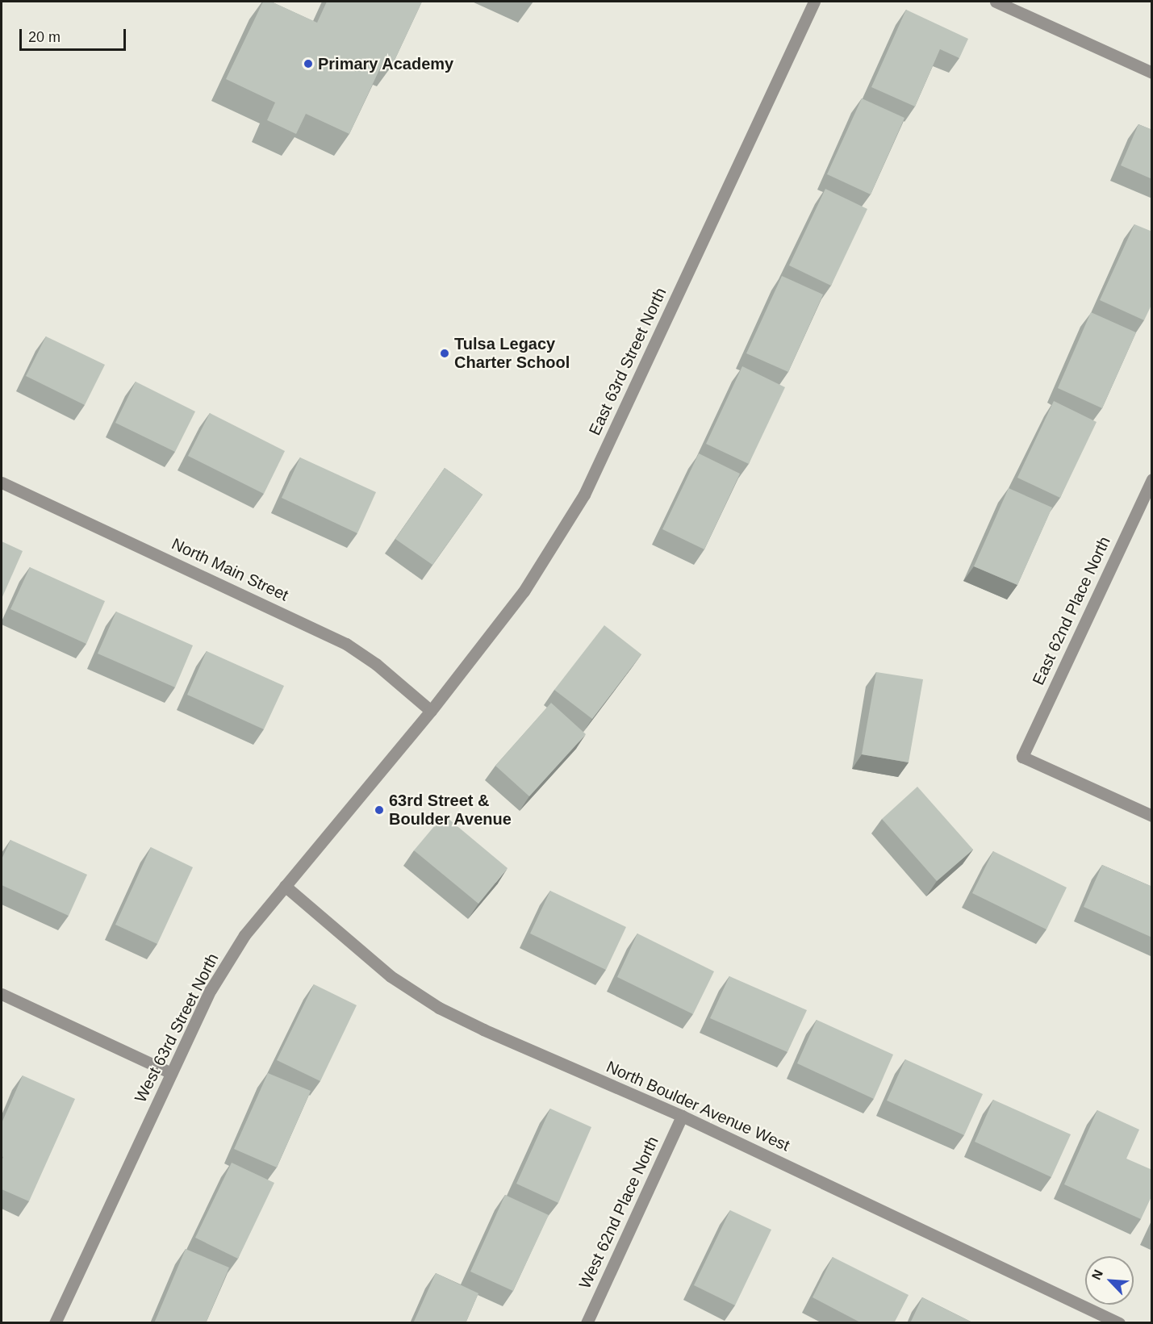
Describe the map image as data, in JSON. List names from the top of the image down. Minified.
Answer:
{"streets":{"street":["East 63rd Street North","North Main Street","East 62nd Place North","West 63rd Street North","North Boulder Avenue West","West 62nd Place North"]},"crossings":[["East 63rd Street North","North Main Street"],["East 63rd Street North","West 63rd Street North"],["North Main Street","West 63rd Street North"],["West 63rd Street North","North Boulder Avenue West"],["North Boulder Avenue West","West 62nd Place North"]],"places":["Primary Academy","Tulsa Legacy Charter School","63rd Street & Boulder Avenue"],"scale_bar":"20 m","north":"top left"}
